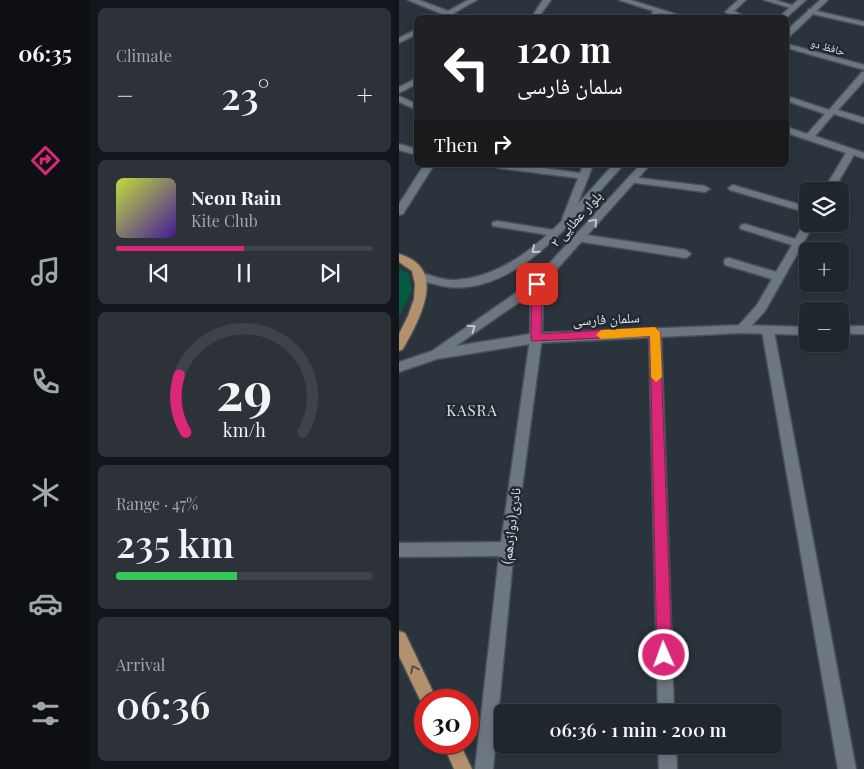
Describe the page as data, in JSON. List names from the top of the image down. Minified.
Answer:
{"streets":{"street":["حافظ دو","بلوار عطایی ۲","سلمان فارسی","نادری(دوازدهم)"]},"crossings":[["بلوار عطایی ۲","سلمان فارسی"],["بلوار عطایی ۲","نادری(دوازدهم)"],["سلمان فارسی","نادری(دوازدهم)"]],"districts":["KASRA"],"page":{"tabs":"06:35","tile":["Climate",["Range · 47%","235 km"],["Arrival","06:36"]],"turn":["120 m","سلمان فارسی"],"heat":["−","23°","+"],"then":"Then","song":["Neon Rain","Kite Club"],"map_buttons":["+","−"],"limit":"30","trip":"06:36 · 1 min · 200 m","gauge":["29","km/h"]}}
